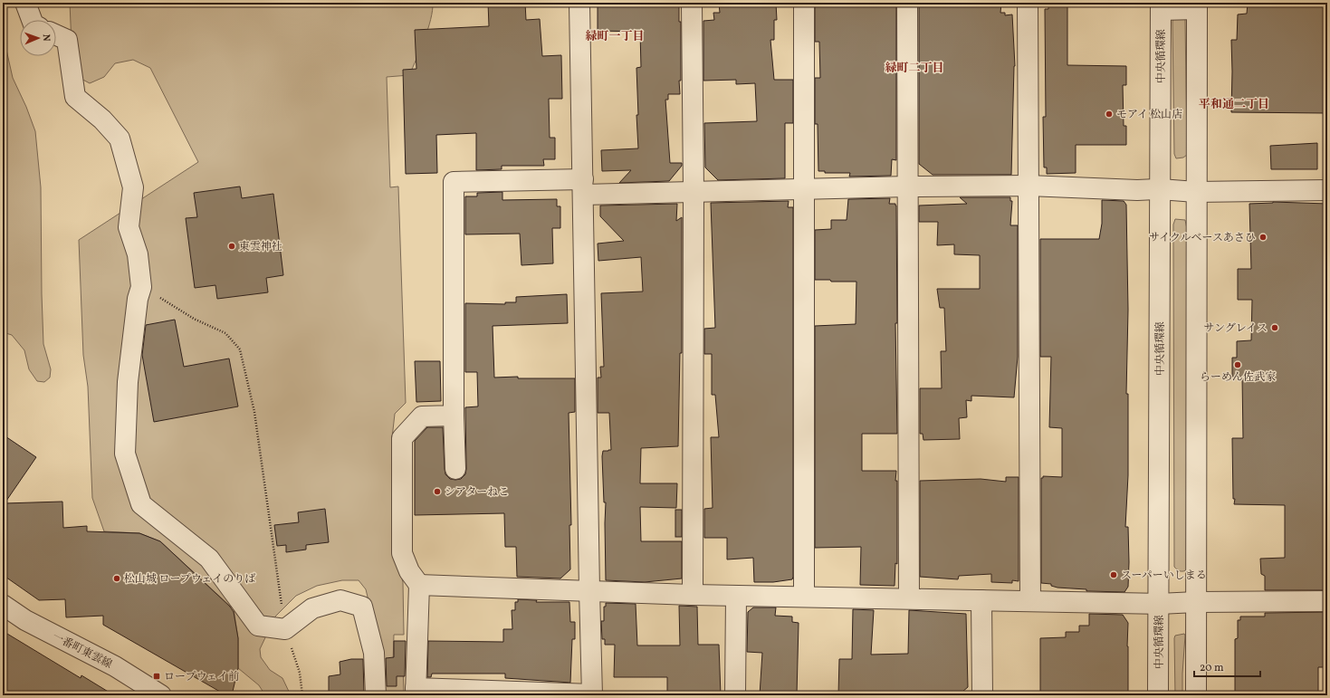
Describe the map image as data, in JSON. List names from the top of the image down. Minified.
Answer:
{"streets":{"street":["中央循環線","一番町東雲線"]},"districts":["緑町一丁目","緑町二丁目","平和通二丁目"],"places":{"other":["モアイ 松山店","サイクルベースあさひ","東雲神社","サングレイス","らーめん佐武家","シアターねこ","スーパーいしまる","松山城 ロープウェイのりば"],"transit":["ロープウェイ前"]},"scale_bar":"20 m","north":"right"}
